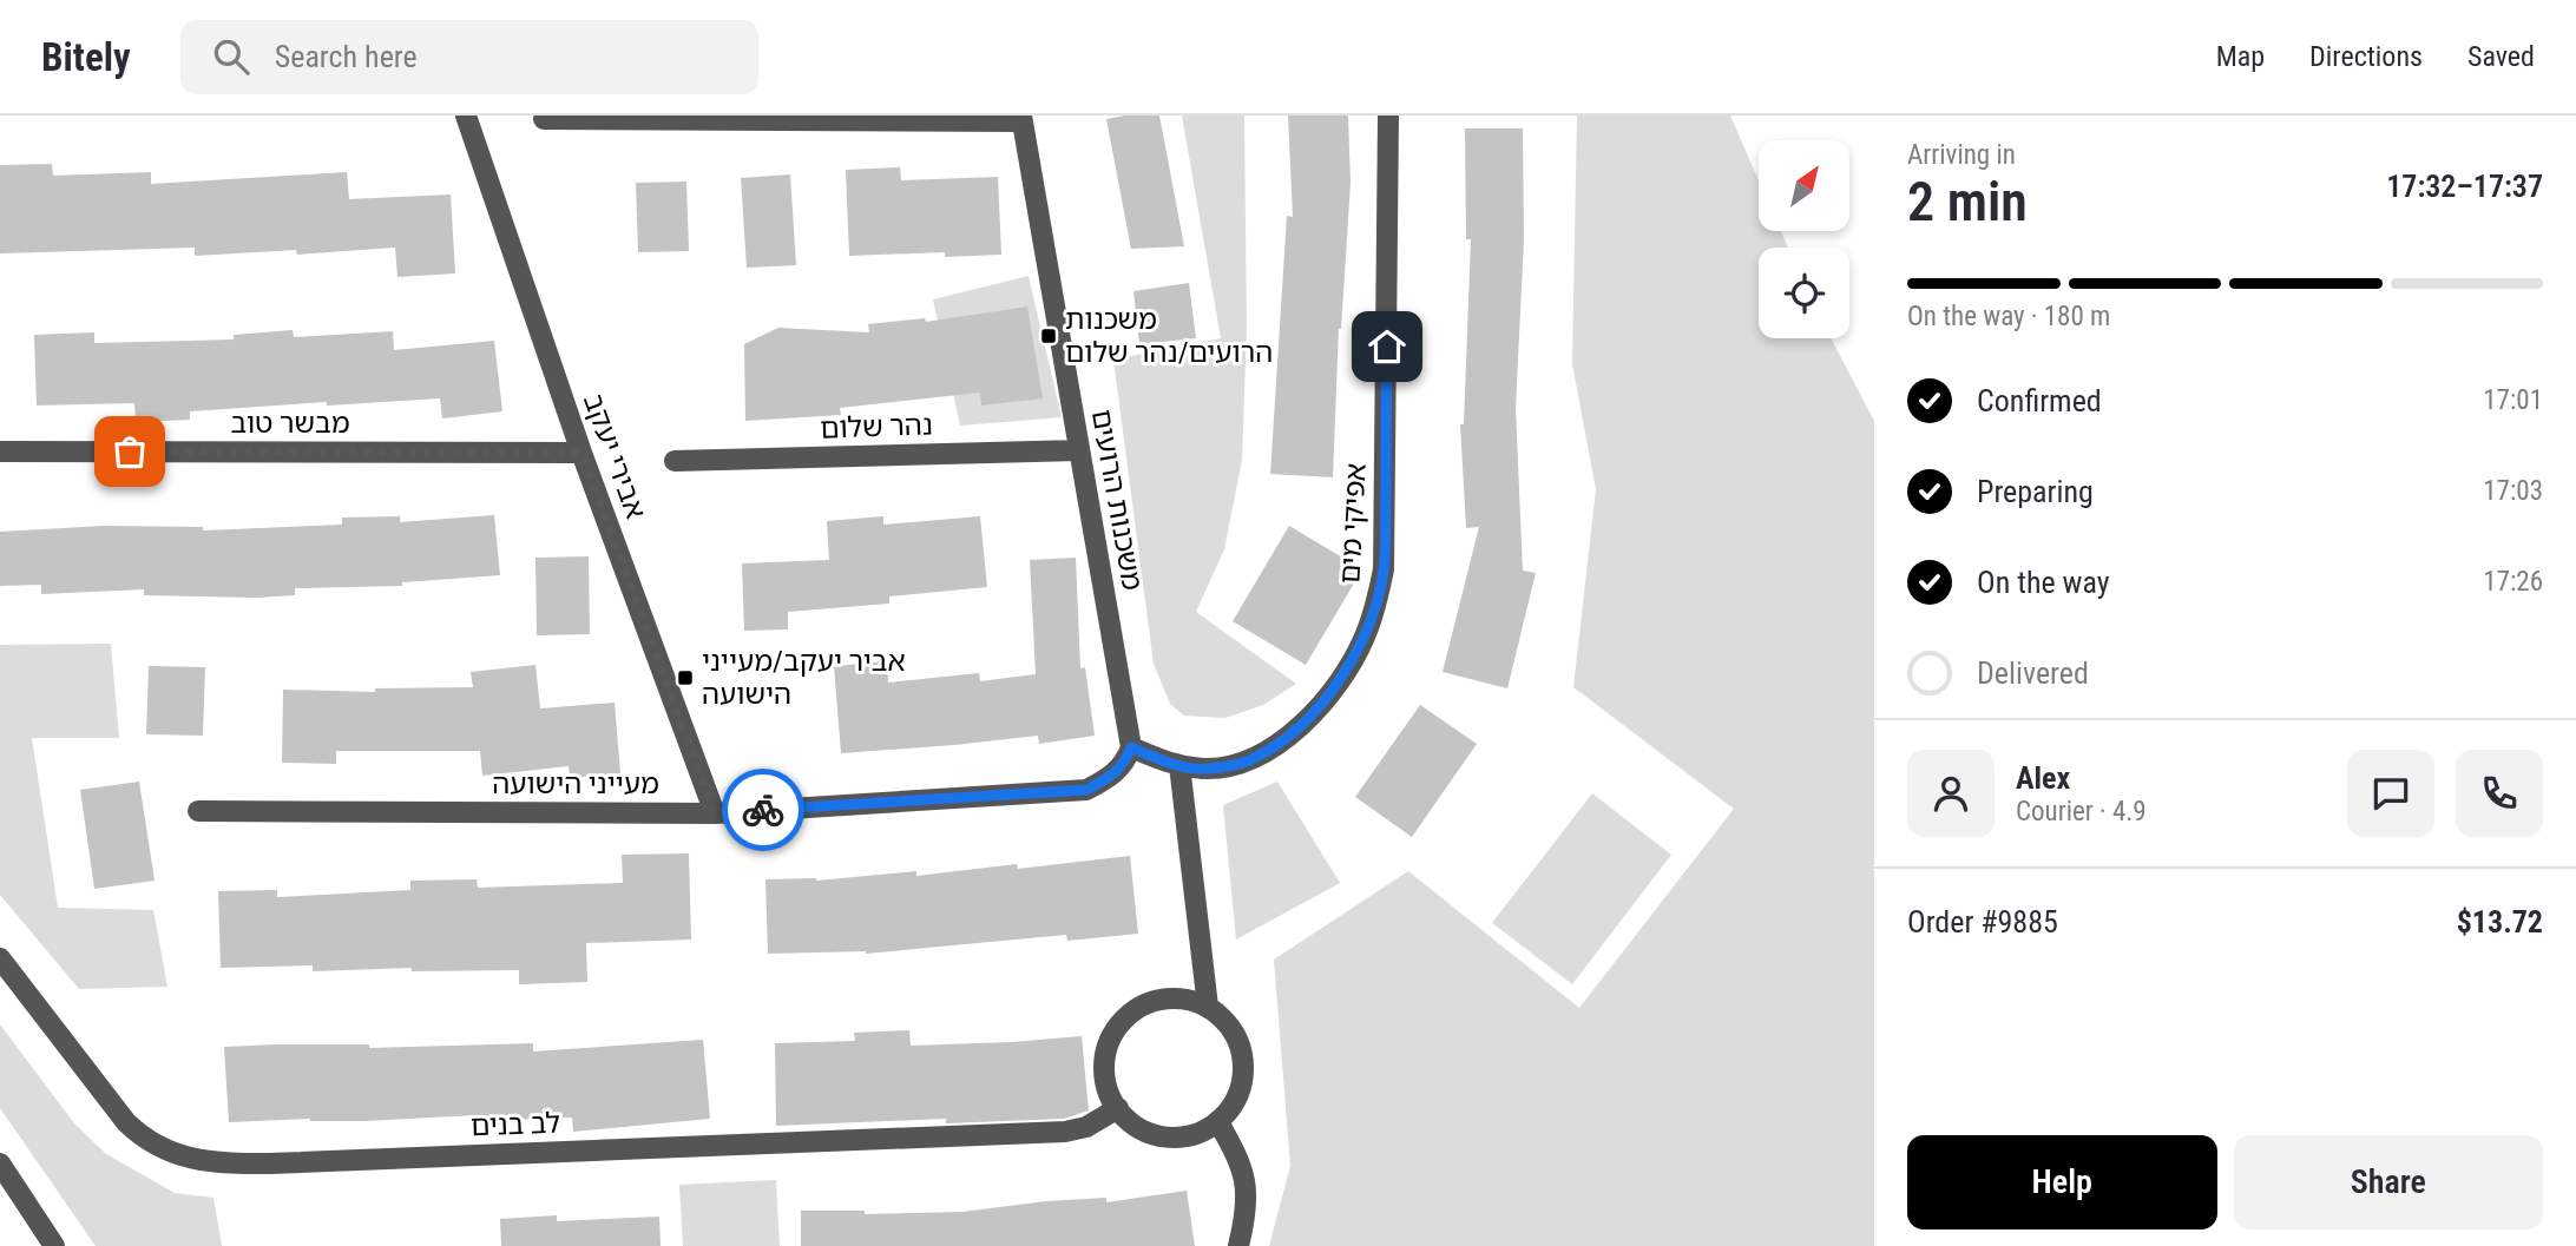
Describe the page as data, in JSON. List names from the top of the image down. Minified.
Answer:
{"streets":{"street":["מבשר טוב","נהר שלום","אבירי יעקב","משכנות הרועים","אפיקי מים","מעייני הישועה","לב בנים"]},"crossings":[["מבשר טוב","אבירי יעקב"],["נהר שלום","משכנות הרועים"],["אבירי יעקב","מעייני הישועה"],["משכנות הרועים","אפיקי מים"],["משכנות הרועים","מעייני הישועה"],["אפיקי מים","מעייני הישועה"]],"places":{"transit":["משכנות הרועים/נהר שלום","אביר יעקב/מעייני הישועה"]},"north":"top right","page":{"header":"Bitely","search":"Search here","nav":["Map","Directions","Saved"],"heading":["2 min","Arriving in","17:32–17:37"],"panel":["Alex","Courier · 4.9","Order #9885","$13.72"],"bar":"On the way · 180 m","list":[["Confirmed","17:01"],["Preparing","17:03"],["On the way","17:26"],"Delivered"],"buttons":["Help","Share"]}}
